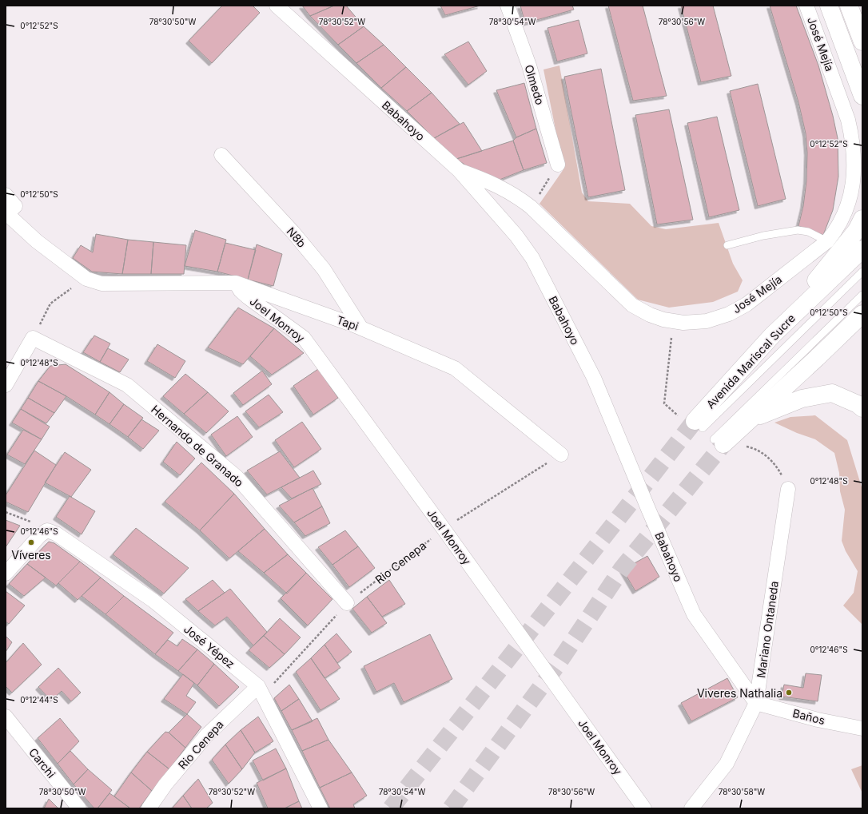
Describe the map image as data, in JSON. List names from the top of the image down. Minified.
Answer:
{"streets":{"main road":["Avenida Mariscal Sucre"],"street":["José Mejía","Olmedo","Babahoyo","N8b","Joel Monroy","Tapi","Hernando de Granado","Rio Cenepa","Mariano Ontaneda","José Yépez","Baños","Carchi"]},"crossings":[["José Mejía","Babahoyo"],["Babahoyo","Mariano Ontaneda"],["Babahoyo","Baños"],["N8b","Tapi"],["Joel Monroy","Tapi"],["Joel Monroy","Rio Cenepa"],["Tapi","Rio Cenepa"],["Hernando de Granado","Rio Cenepa"],["Rio Cenepa","José Yépez"],["Mariano Ontaneda","Baños"]],"places":["Víveres","Viveres Nathalia"],"coordinates":["78°30'50\"W","78°30'52\"W","78°30'54\"W","78°30'56\"W","0°12'52\"S","0°12'50\"S","0°12'48\"S","0°12'46\"S","0°12'44\"S","78°30'58\"W"]}
